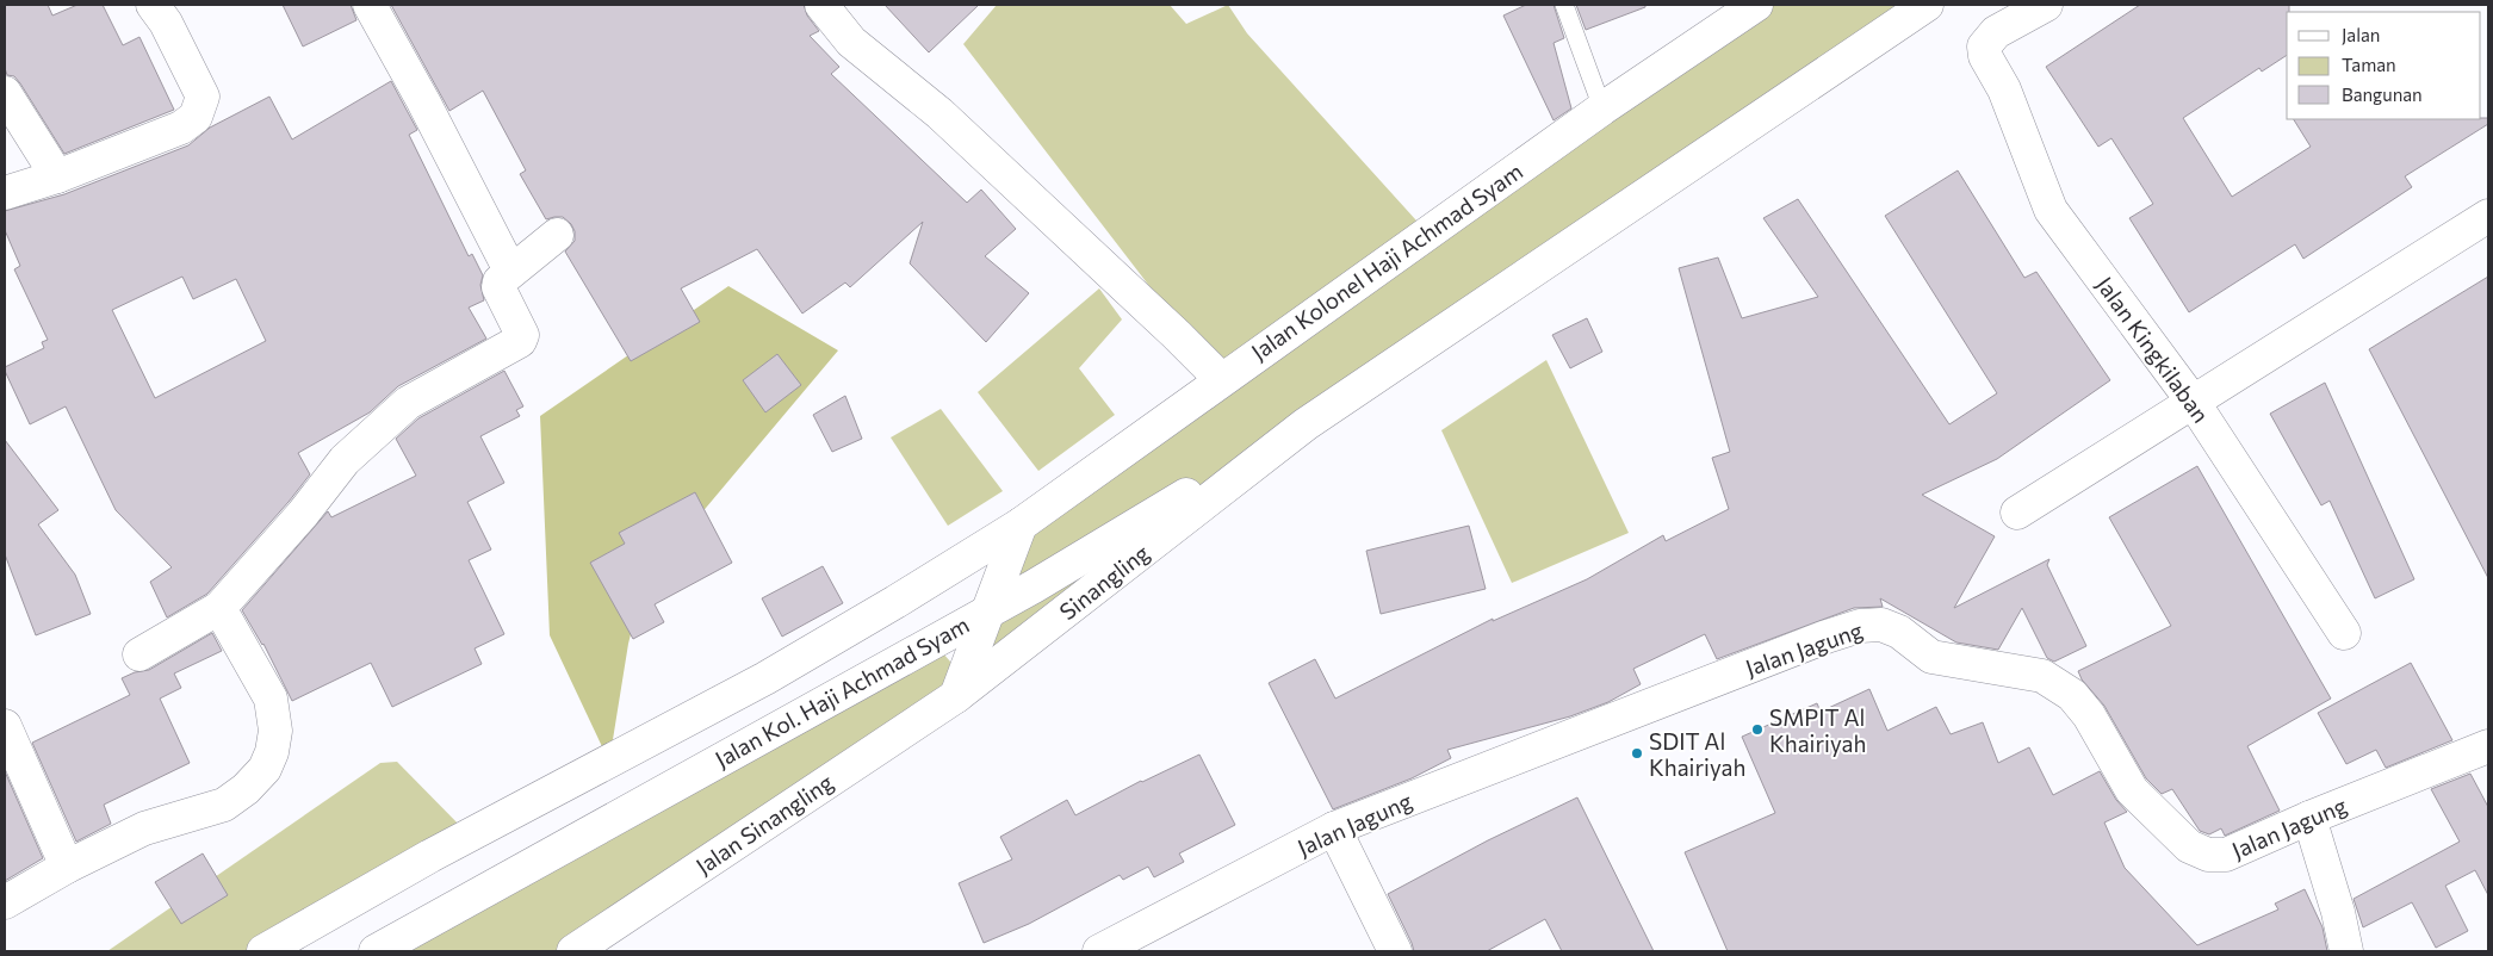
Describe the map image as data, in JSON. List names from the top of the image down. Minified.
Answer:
{"streets":{"street":["Jalan Kolonel Haji Achmad Syam","Jalan Kingkilaban","Sinangling","Jalan Jagung","Jalan Kol. Haji Achmad Syam","Jalan Sinangling"]},"crossings":[["Sinangling","Jalan Kol. Haji Achmad Syam"],["Sinangling","Jalan Sinangling"]],"places":["SMPIT Al Khairiyah","SDIT Al Khairiyah"],"legend":["Jalan","Taman","Bangunan"]}
